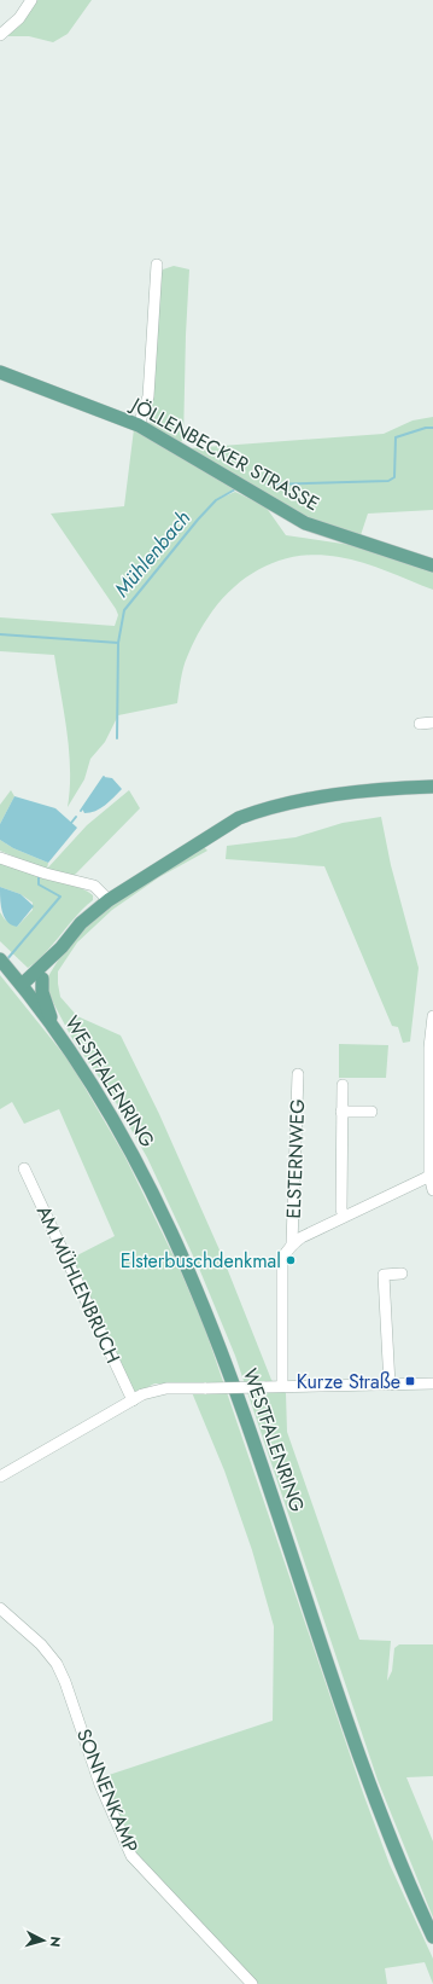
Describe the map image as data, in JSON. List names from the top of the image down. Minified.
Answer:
{"streets":{"main road":["JÖLLENBECKER STRASSE","WESTFALENRING"],"street":["ELSTERNWEG","AM MÜHLENBRUCH","SONNENKAMP"]},"water":["Mühlenbach"],"places":{"other":["Elsterbuschdenkmal"],"transit":["Kurze Straße"]},"north":"right"}
